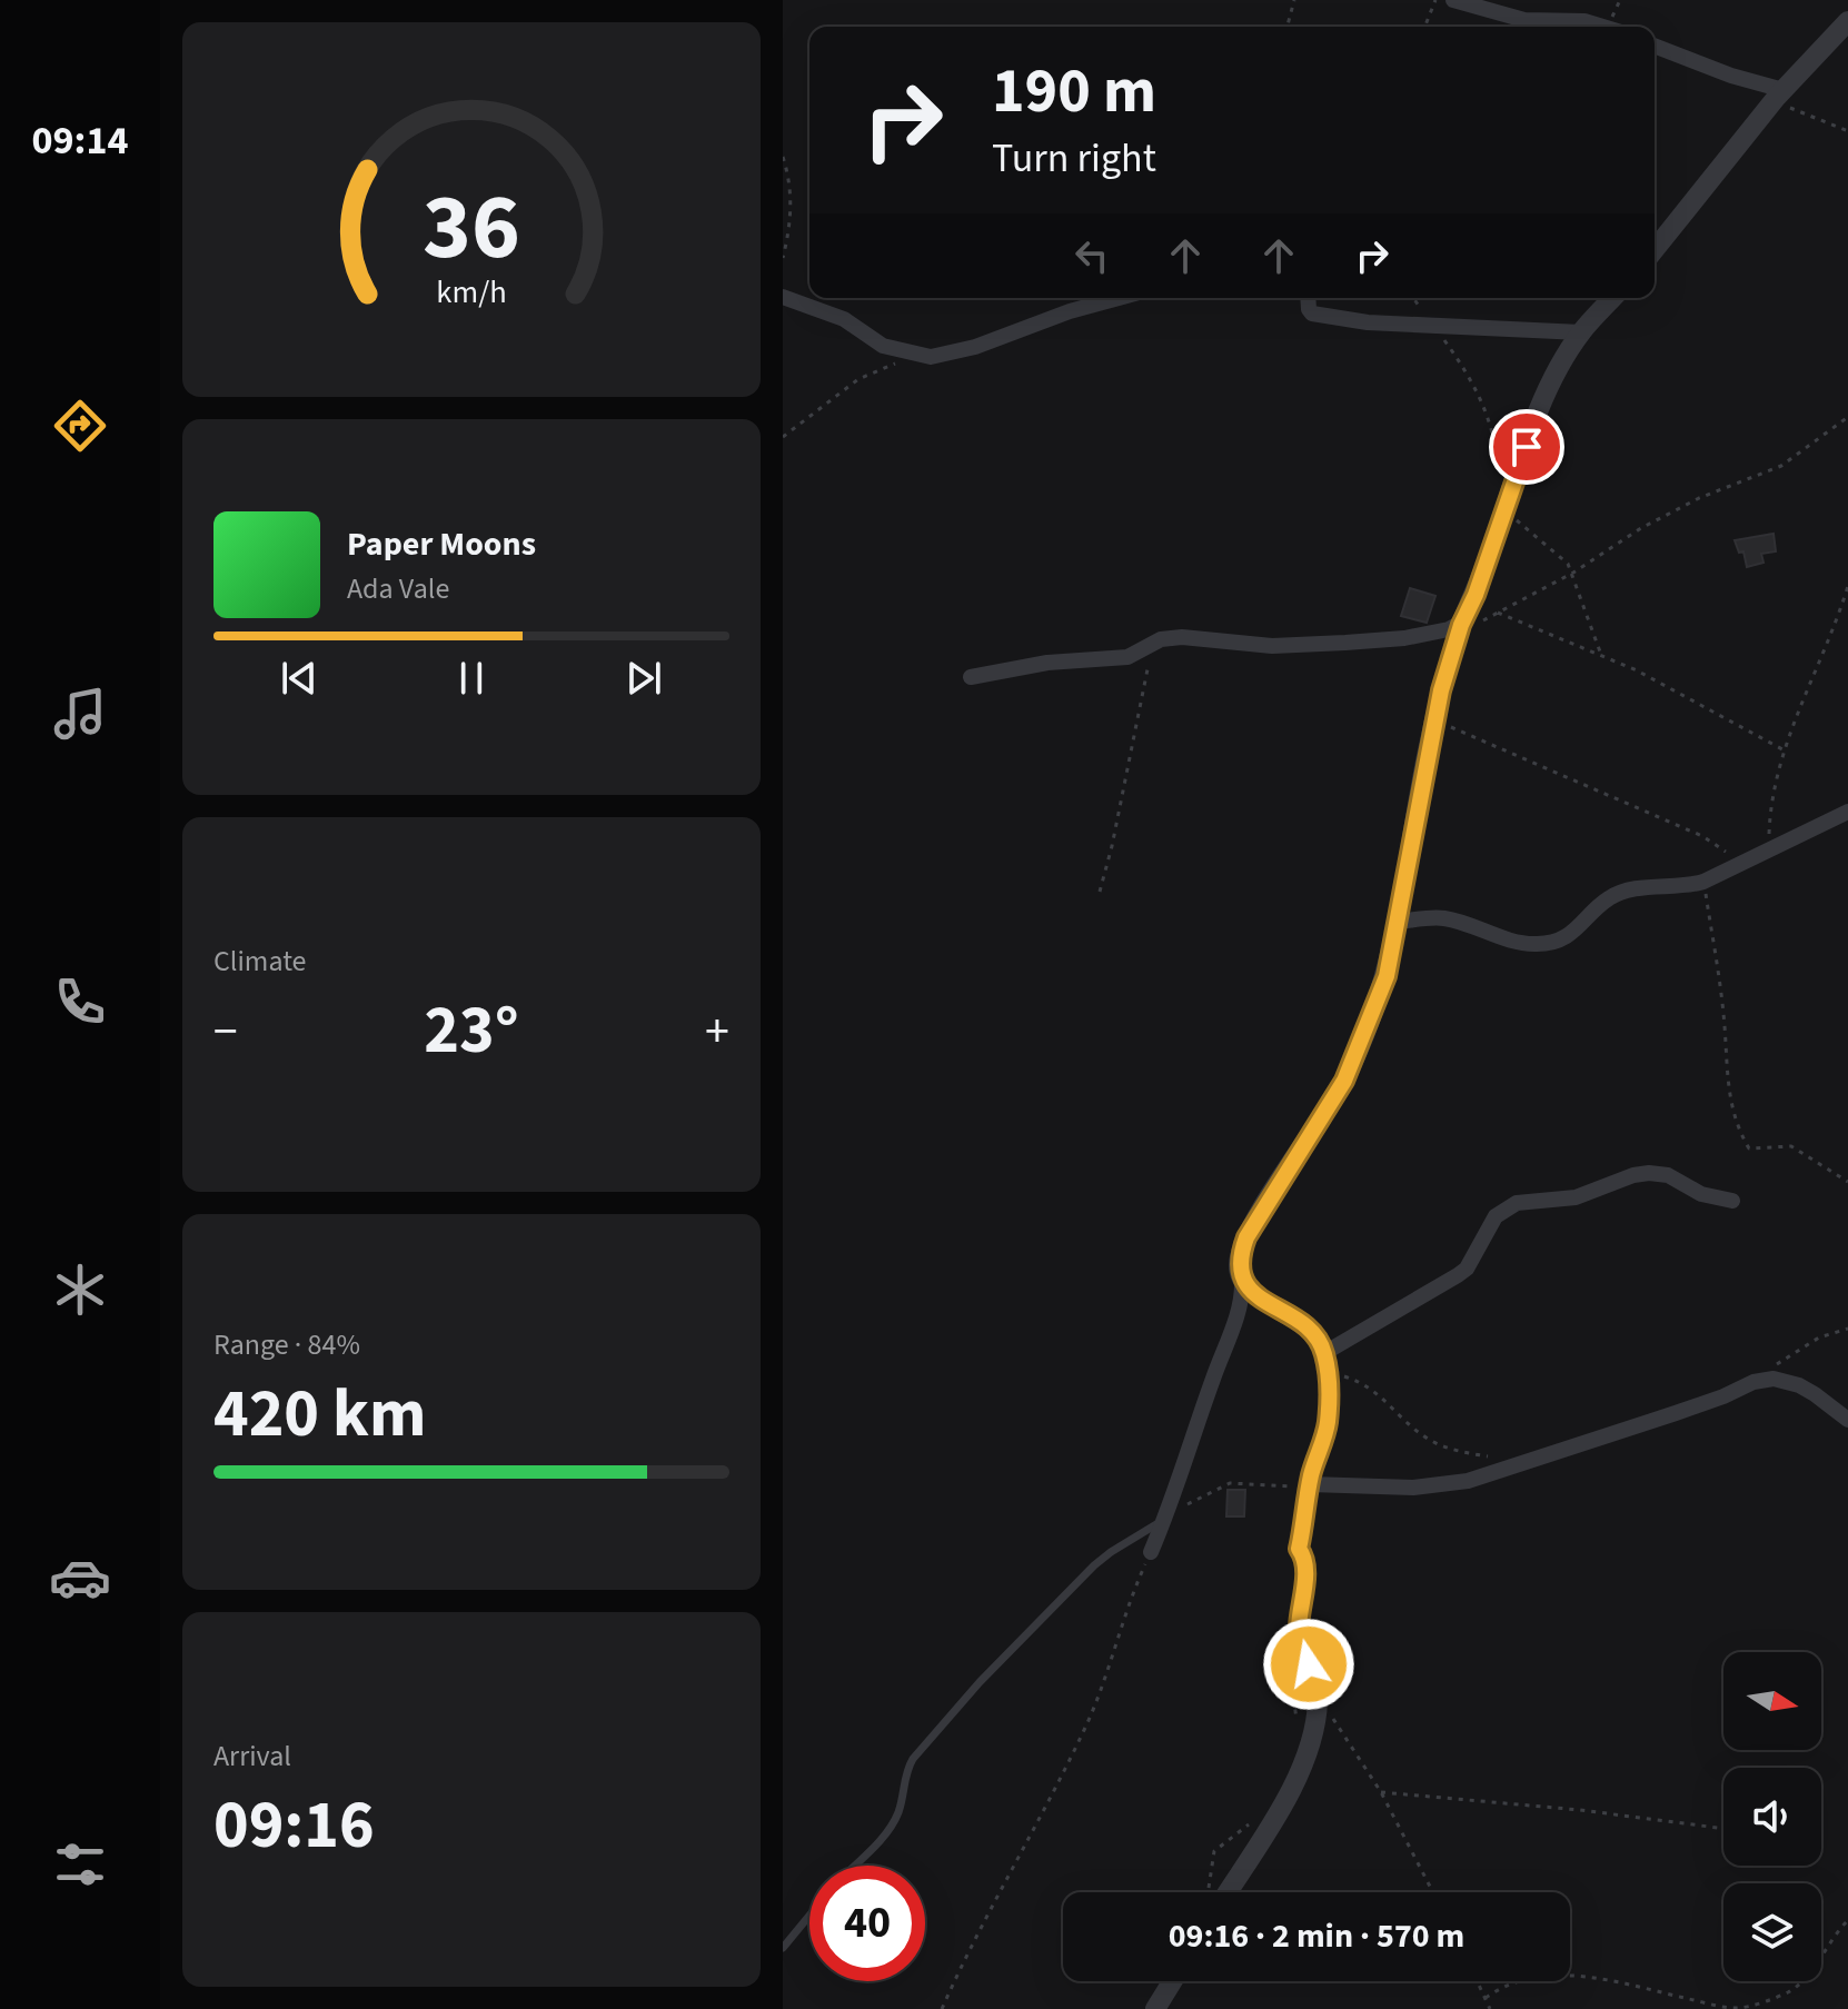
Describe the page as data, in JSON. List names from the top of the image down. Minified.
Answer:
{"north":"right","page":{"tabs":"09:14","turn":["190 m","Turn right"],"song":["Paper Moons","Ada Vale"],"tile":["Climate",["Range · 84%","420 km"],["Arrival","09:16"]],"heat":["−","23°","+"],"limit":"40","trip":"09:16 · 2 min · 570 m","gauge":["36","km/h"]}}
